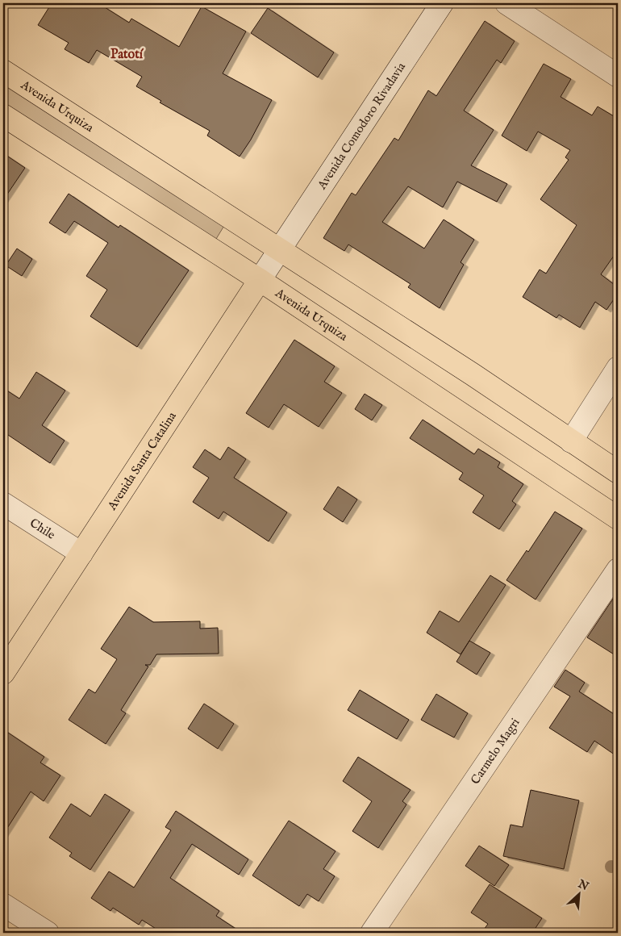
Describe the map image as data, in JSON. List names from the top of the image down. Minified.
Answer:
{"streets":{"main road":["Avenida Urquiza","Avenida Santa Catalina"],"street":["Avenida Comodoro Rivadavia","Chile","Carmelo Magri"]},"crossings":[["Avenida Urquiza","Avenida Comodoro Rivadavia"],["Avenida Urquiza","Avenida Santa Catalina"],["Avenida Comodoro Rivadavia","Avenida Santa Catalina"],["Avenida Santa Catalina","Chile"]],"districts":["Patotí"],"north":"top right"}
